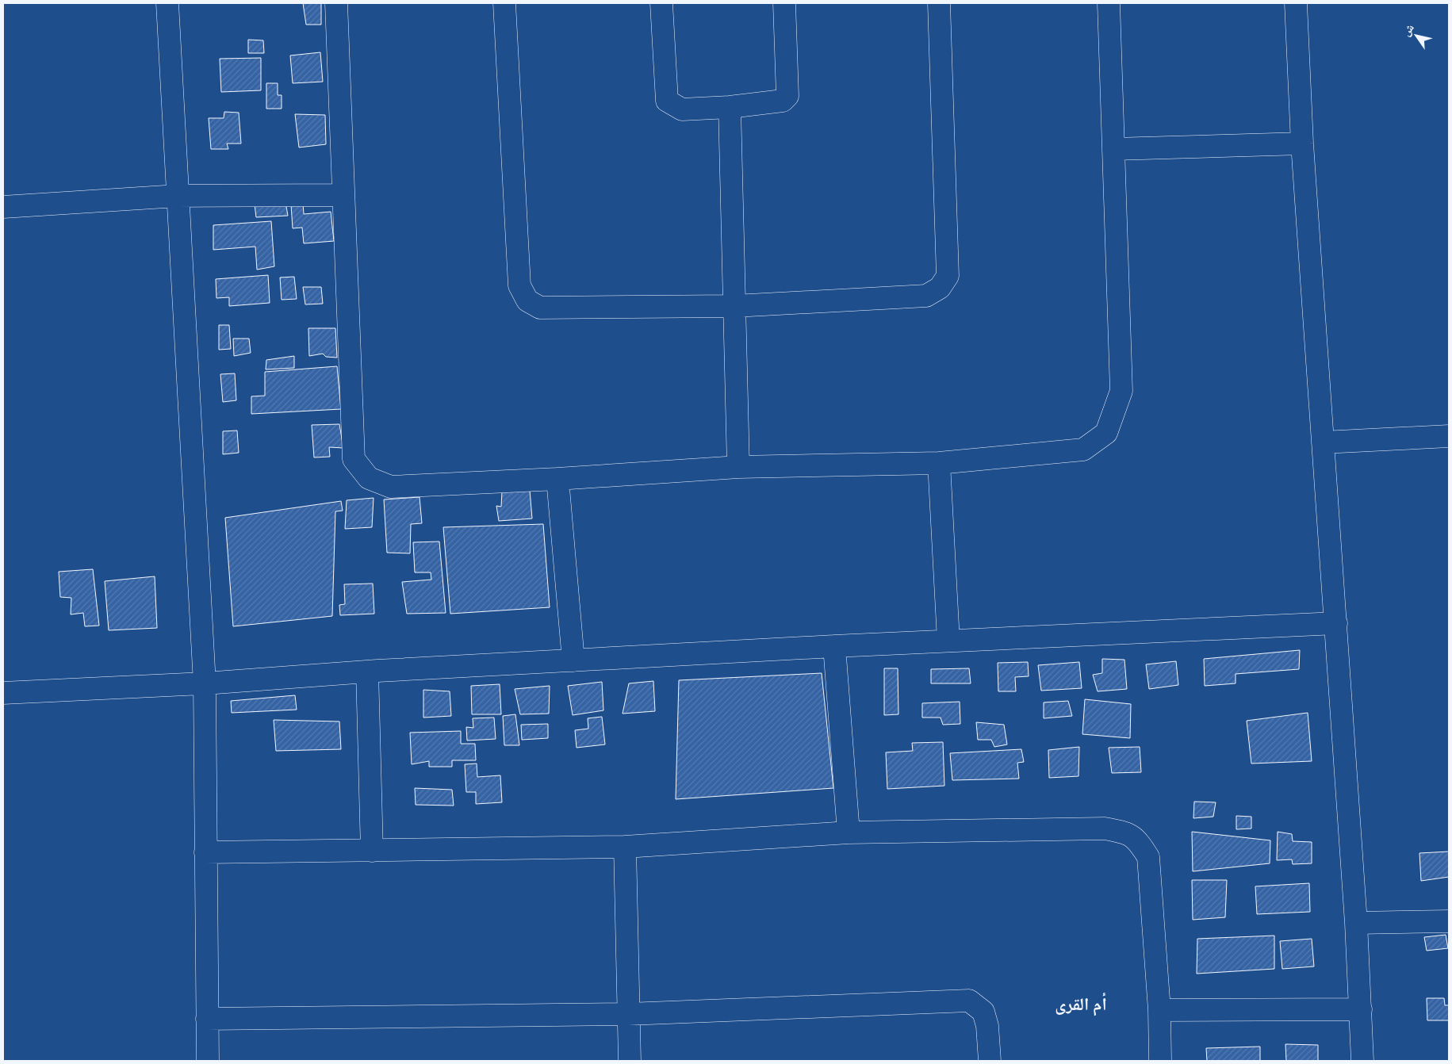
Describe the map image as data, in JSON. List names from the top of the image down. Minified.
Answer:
{"districts":["أم القرى"],"north":"top left"}
